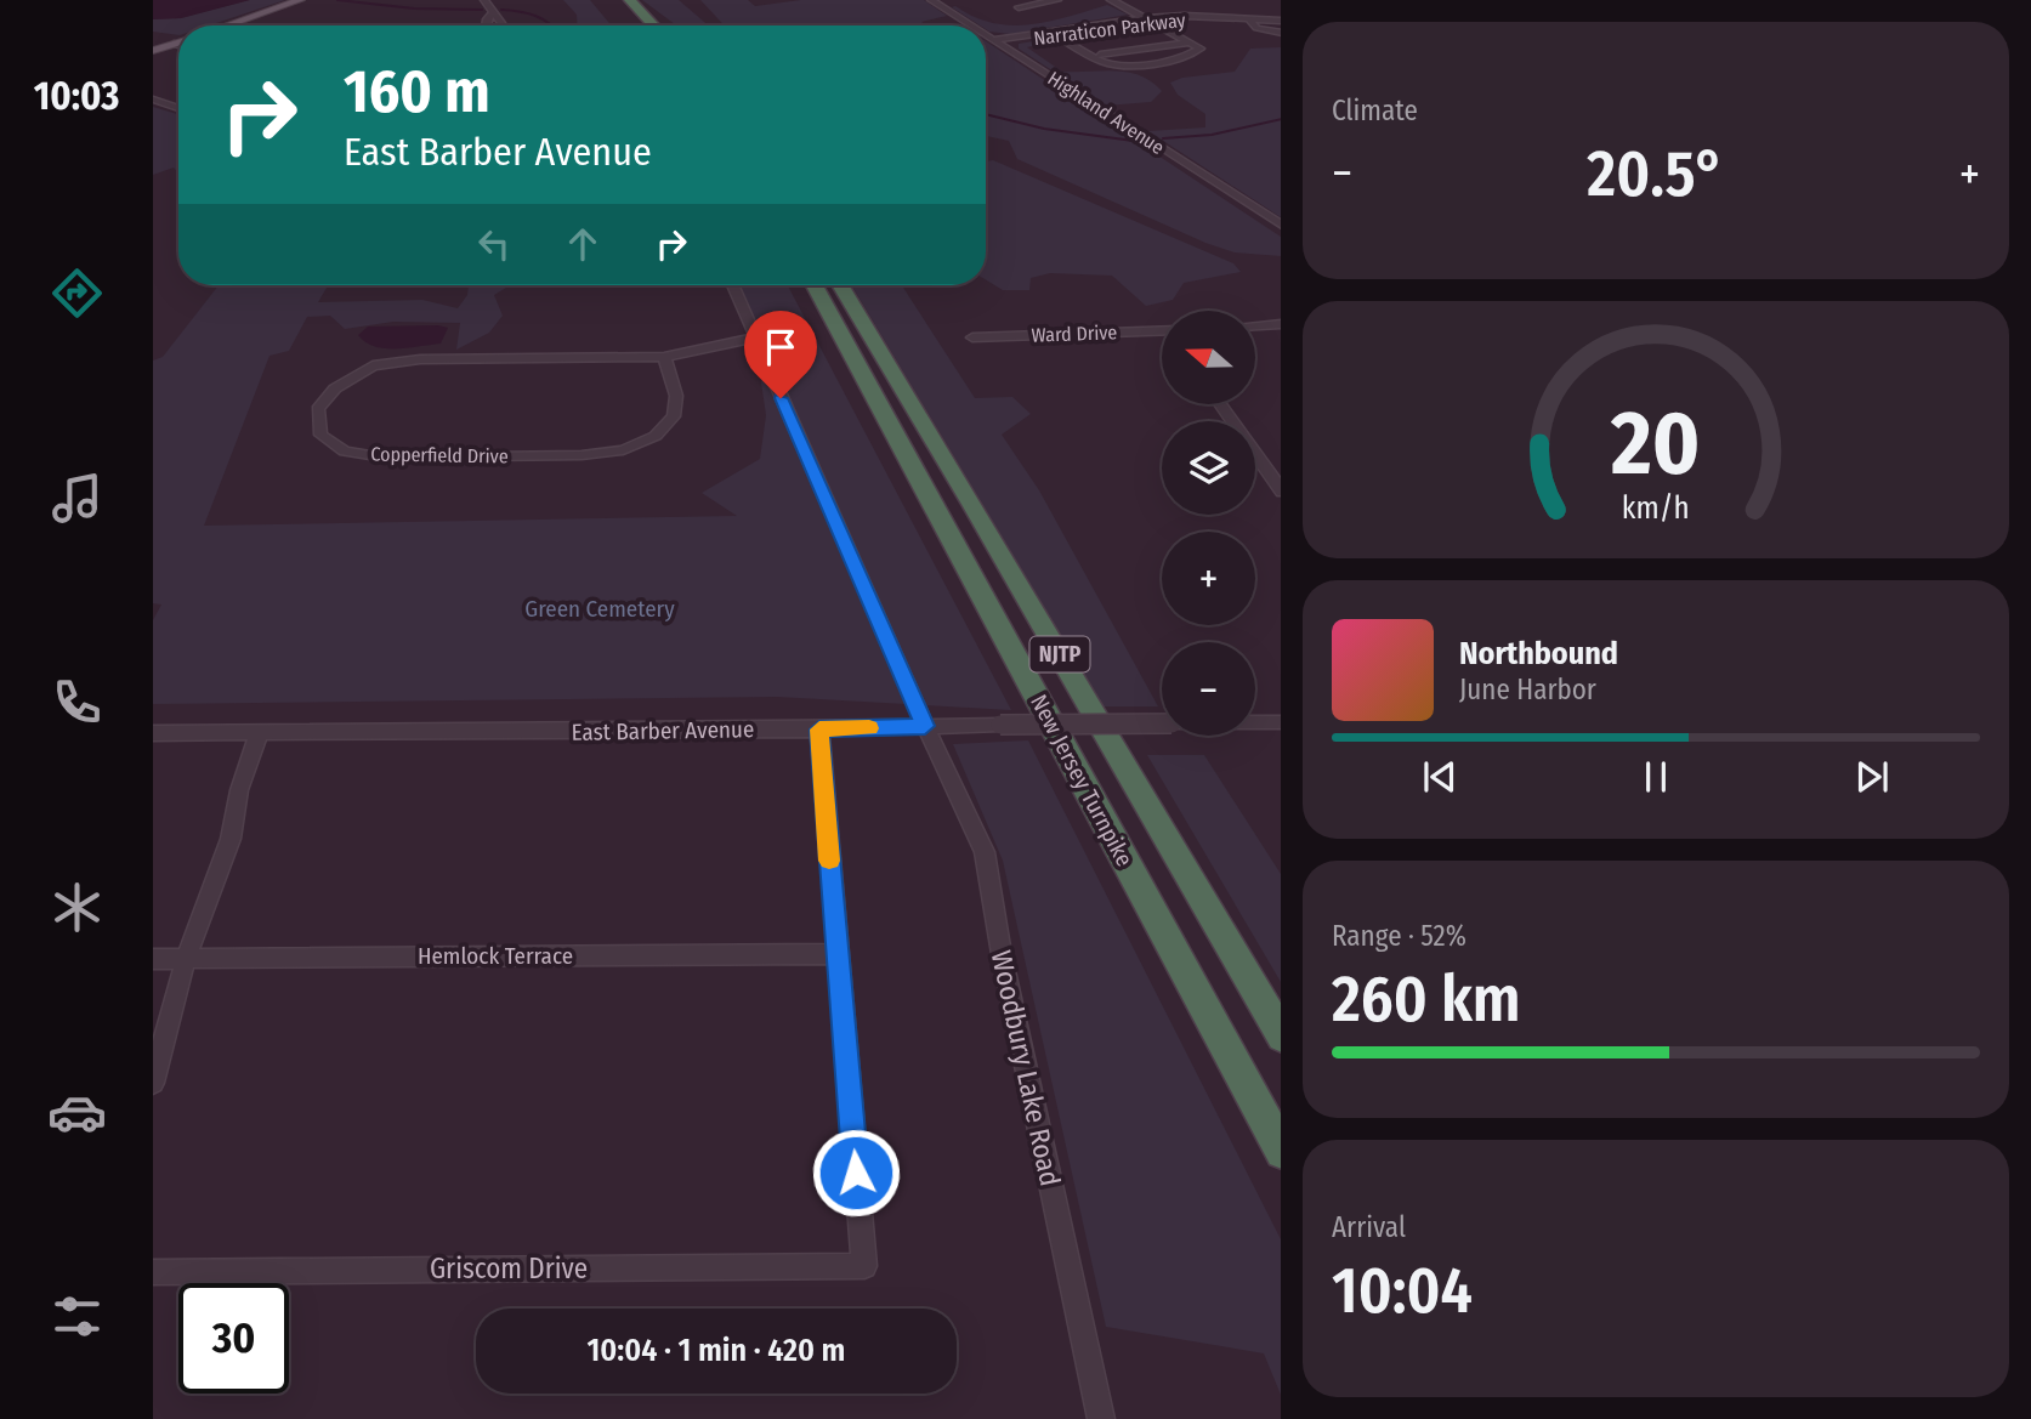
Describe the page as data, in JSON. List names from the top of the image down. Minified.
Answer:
{"streets":{"highway":["NJTP","New Jersey Turnpike"],"street":["Narraticon Parkway","Highland Avenue","Ward Drive","Copperfield Drive","East Barber Avenue","Hemlock Terrace","Woodbury Lake Road","Griscom Drive"]},"crossings":[["Narraticon Parkway","Highland Avenue"],["Copperfield Drive","Woodbury Lake Road"],["East Barber Avenue","Woodbury Lake Road"],["Hemlock Terrace","Griscom Drive"]],"parks":["Green Cemetery"],"north":"left","page":{"tabs":"10:03","tile":["Climate",["Range · 52%","260 km"],["Arrival","10:04"]],"turn":["160 m","East Barber Avenue"],"heat":["−","20.5°","+"],"map_buttons":["+","−"],"song":["Northbound","June Harbor"],"limit":"30","trip":"10:04 · 1 min · 420 m","gauge":["20","km/h"]}}
